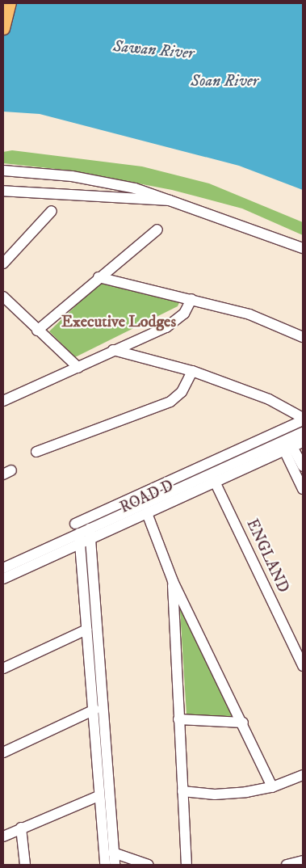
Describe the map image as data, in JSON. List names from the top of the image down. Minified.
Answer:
{"streets":{"street":["ROAD D","ENGLAND"]},"crossings":[["ROAD D","ENGLAND"]],"districts":["Executive Lodges"],"water":["Sawan River","Soan River"]}
